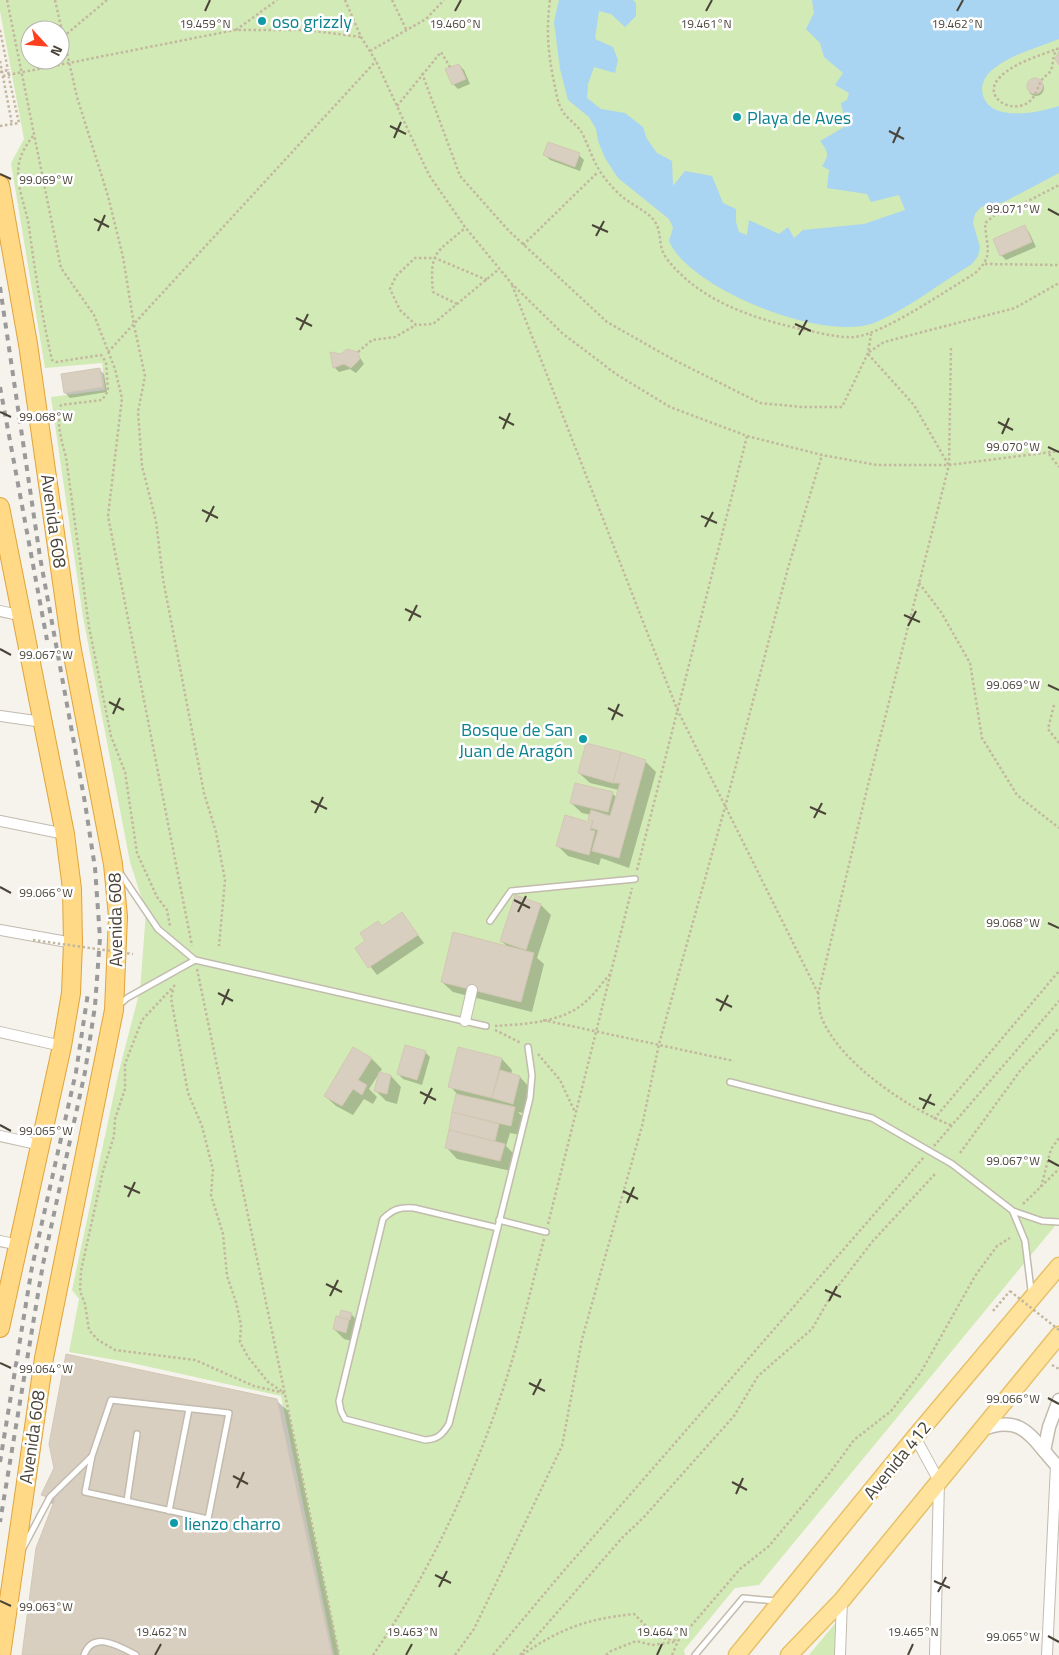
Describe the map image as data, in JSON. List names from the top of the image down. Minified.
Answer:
{"streets":{"highway":["Avenida 608"],"main road":["Avenida 412"]},"places":["oso grizzly","Playa de Aves","Bosque de San Juan de Aragón","lienzo charro"],"north":"bottom right","coordinates":["19.461°N","19.459°N","19.460°N","19.462°N","99.069°W","99.071°W","99.068°W","99.070°W","99.067°W","99.066°W","99.065°W","99.064°W","99.063°W","19.463°N","19.464°N","19.465°N"]}
